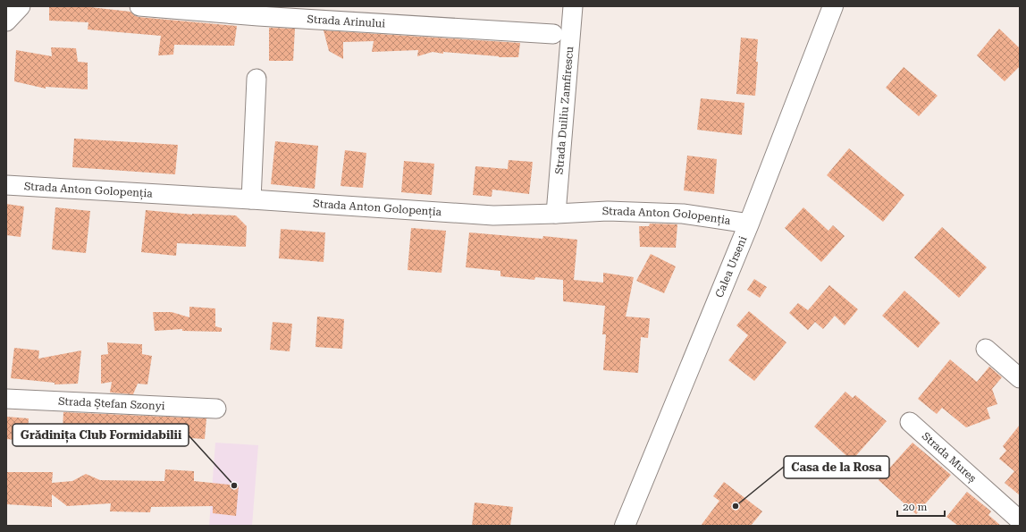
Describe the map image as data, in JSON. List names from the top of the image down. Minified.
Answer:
{"streets":{"street":["Strada Arinului","Strada Duiliu Zamfirescu","Strada Anton Golopenția","Calea Urseni","Strada Ștefan Szonyi","Strada Mureș"]},"crossings":[["Strada Duiliu Zamfirescu","Strada Anton Golopenția"],["Strada Anton Golopenția","Calea Urseni"]],"places":["Grădinița Club Formidabilii","Casa de la Rosa"],"scale_bar":"20 m"}
